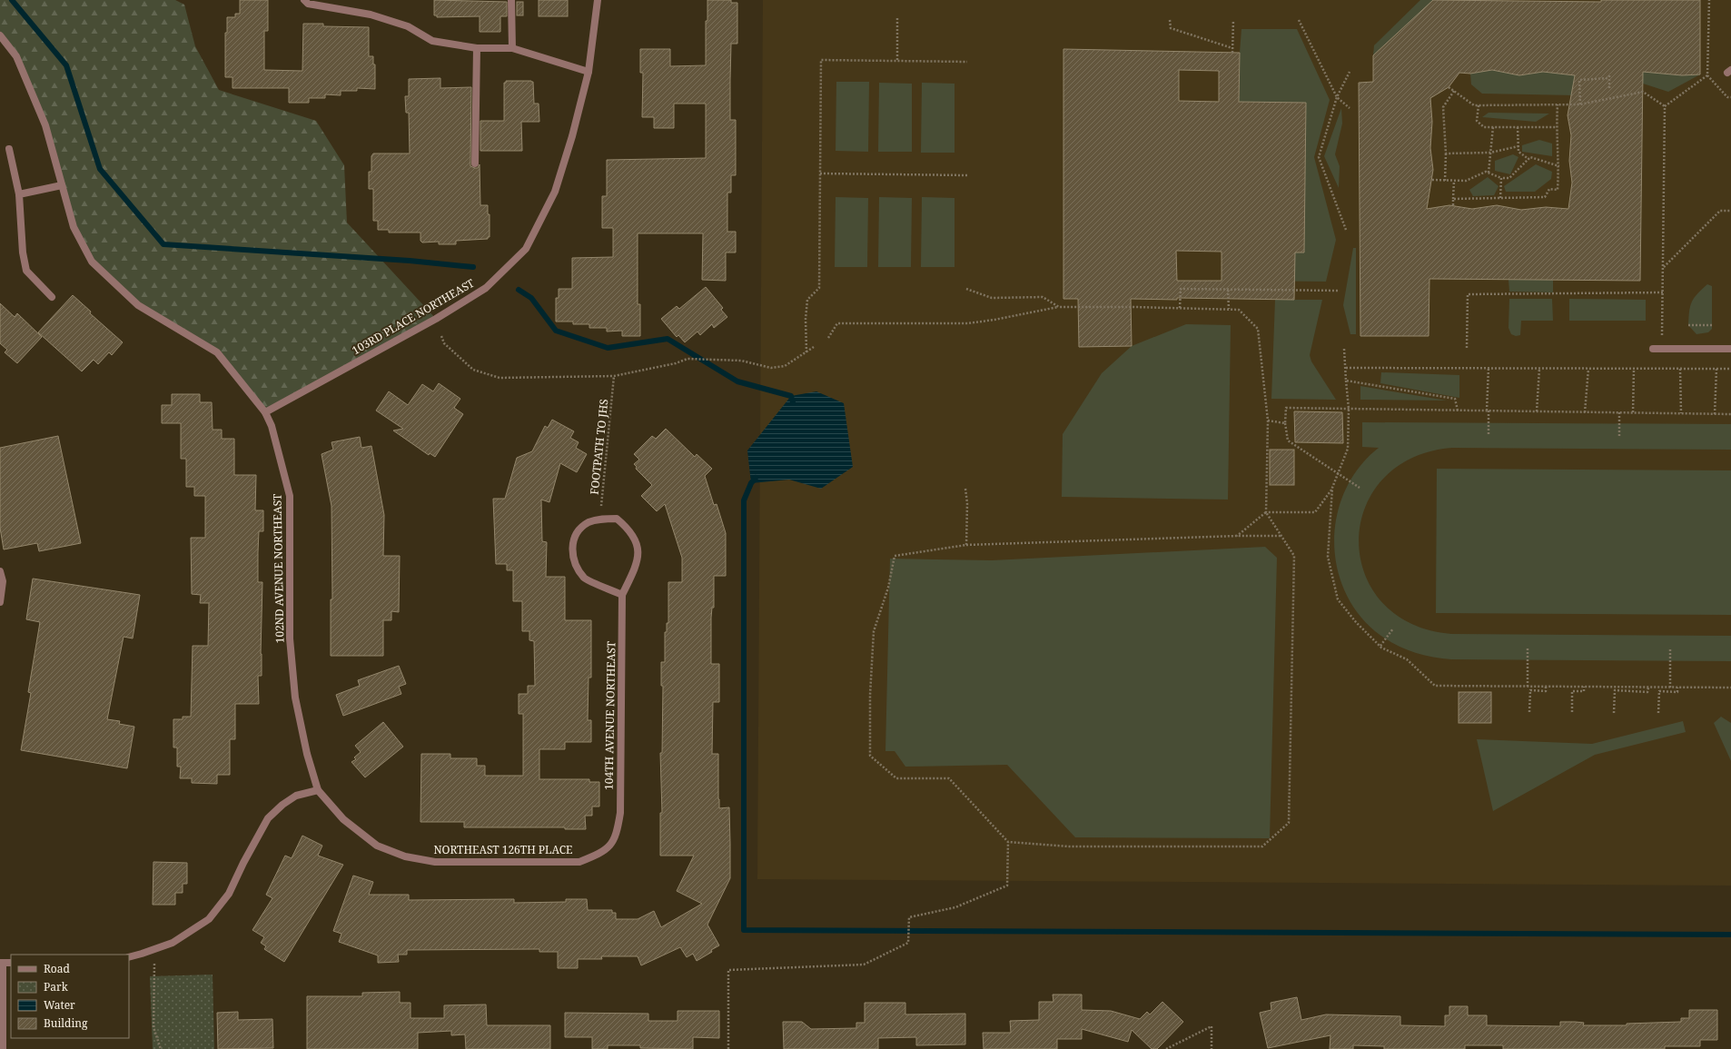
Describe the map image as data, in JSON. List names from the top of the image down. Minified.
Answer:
{"streets":{"street":["103RD PLACE NORTHEAST","102ND AVENUE NORTHEAST","104TH AVENUE NORTHEAST","NORTHEAST 126TH PLACE"],"path":["FOOTPATH TO JHS"]},"crossings":[["103RD PLACE NORTHEAST","102ND AVENUE NORTHEAST"],["FOOTPATH TO JHS","104TH AVENUE NORTHEAST"],["102ND AVENUE NORTHEAST","NORTHEAST 126TH PLACE"],["104TH AVENUE NORTHEAST","NORTHEAST 126TH PLACE"]],"legend":["Road","Park","Water","Building"]}
